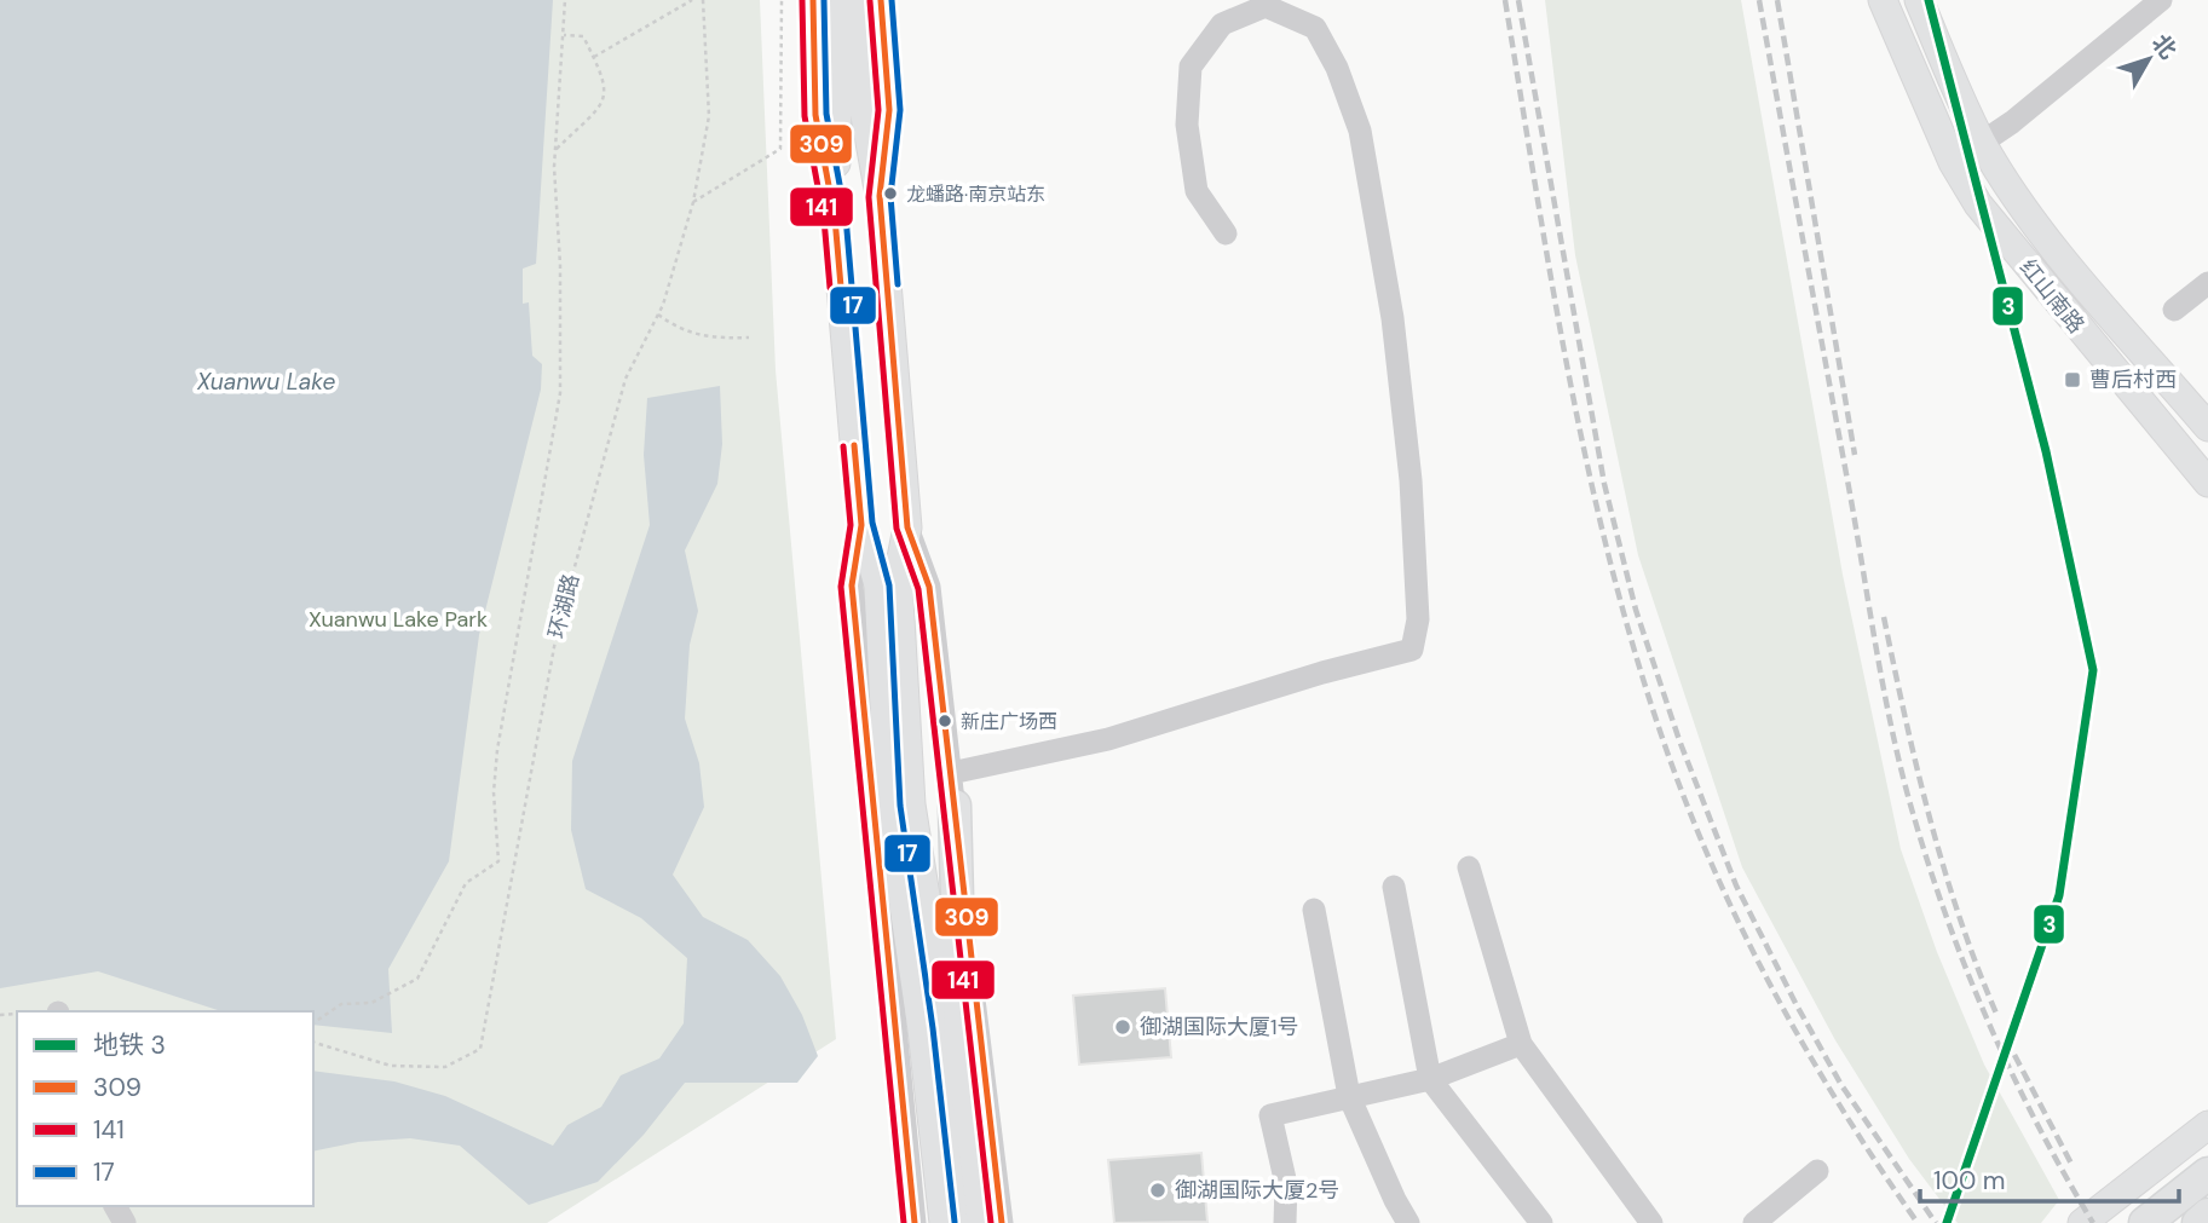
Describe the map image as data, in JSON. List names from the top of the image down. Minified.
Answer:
{"streets":{"main road":["红山南路"],"path":["环湖路"]},"water":["Xuanwu Lake"],"parks":["Xuanwu Lake Park"],"places":{"other":["龙蟠路·南京站东","新庄广场西","御湖国际大厦1号","御湖国际大厦2号"],"transit":["曹后村西"]},"lines":["metro line 3","transit line 309","transit line 141","transit line 17"],"legend":["地铁 3","309","141","17"],"scale_bar":"100 m","north":"top right"}
